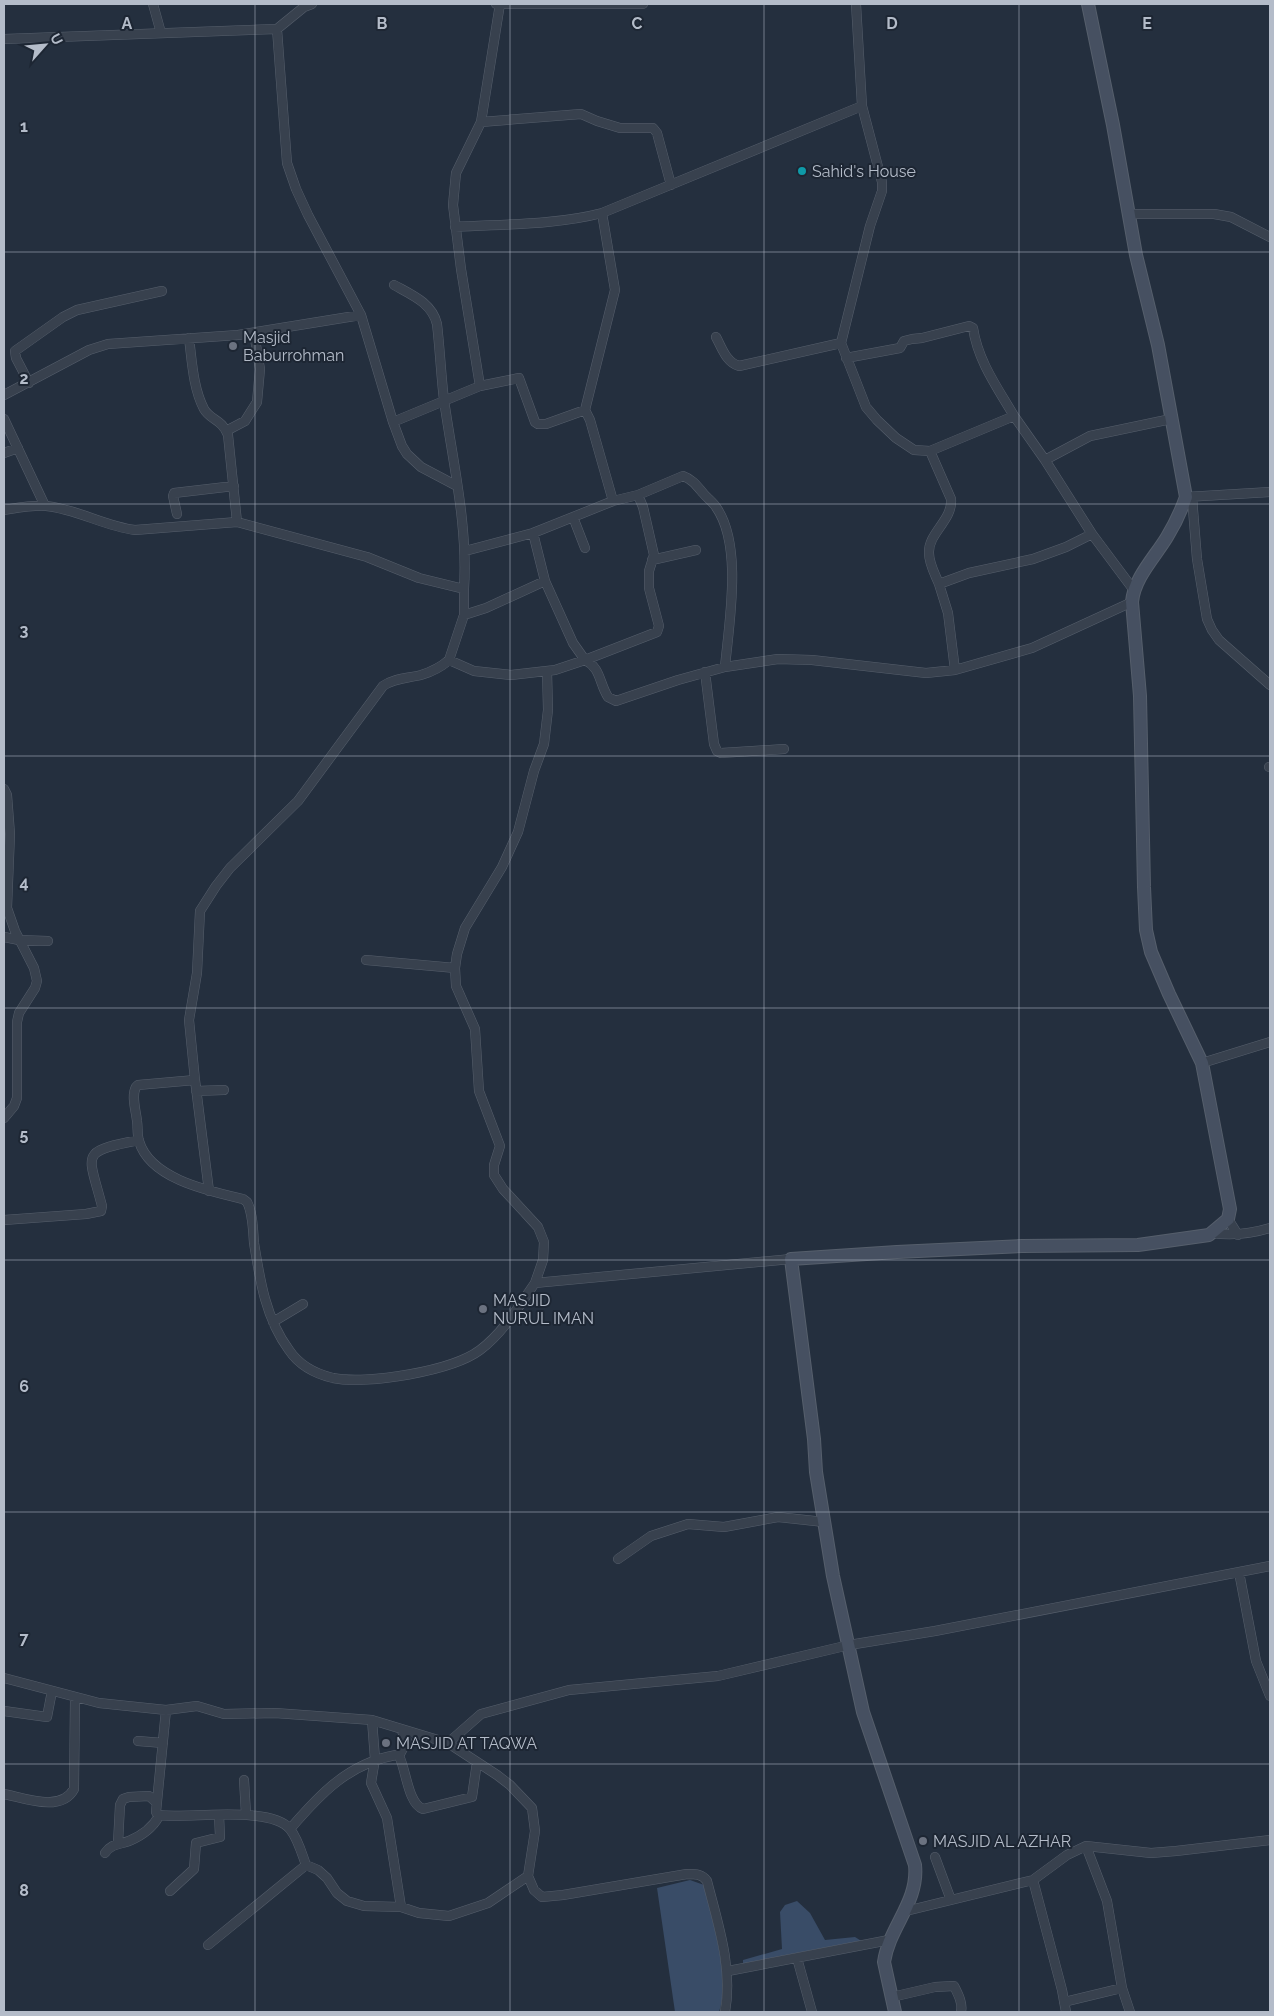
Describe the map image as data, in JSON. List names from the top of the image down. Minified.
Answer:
{"places":["Sahid's House","Masjid Baburrohman","MASJID NURUL IMAN","MASJID AT TAQWA","MASJID AL AZHAR"],"north":"top right","grid":{"columns":["A","B","C","D","E"],"rows":["1","2","3","4","5","6","7","8"]}}
